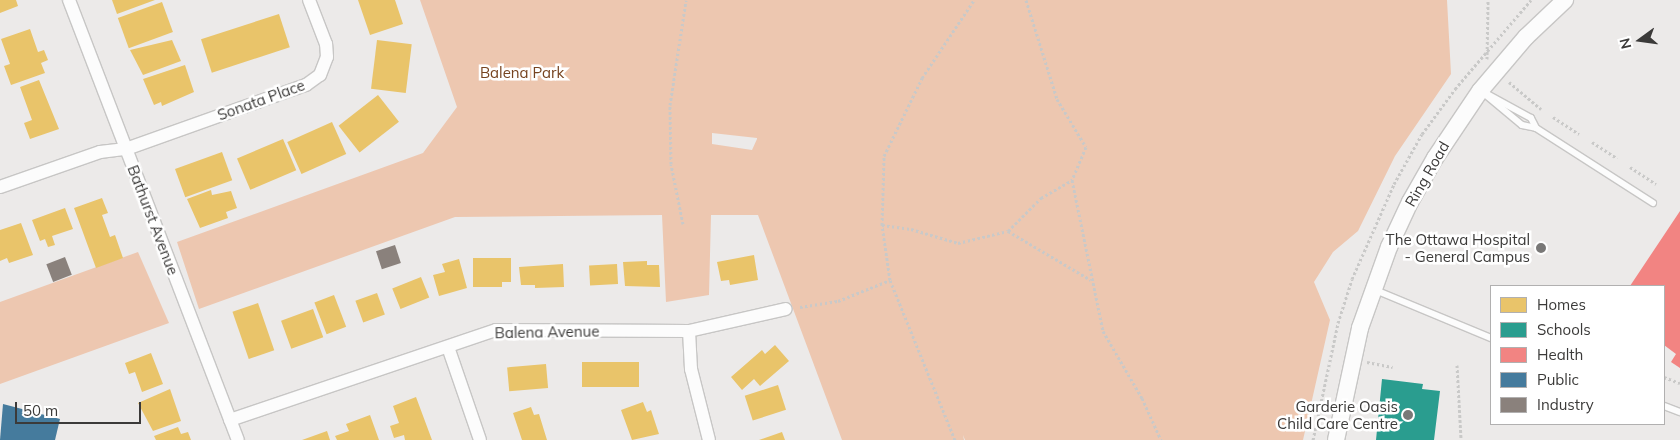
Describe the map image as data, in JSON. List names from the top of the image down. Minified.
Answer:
{"streets":{"street":["Sonata Place","Ring Road","Bathurst Avenue","Balena Avenue"]},"crossings":[["Sonata Place","Bathurst Avenue"],["Bathurst Avenue","Balena Avenue"]],"parks":["Balena Park"],"places":["The Ottawa Hospital - General Campus","Garderie Oasis Child Care Centre"],"legend":["Homes","Schools","Health","Public","Industry"],"scale_bar":"50 m","north":"left"}
